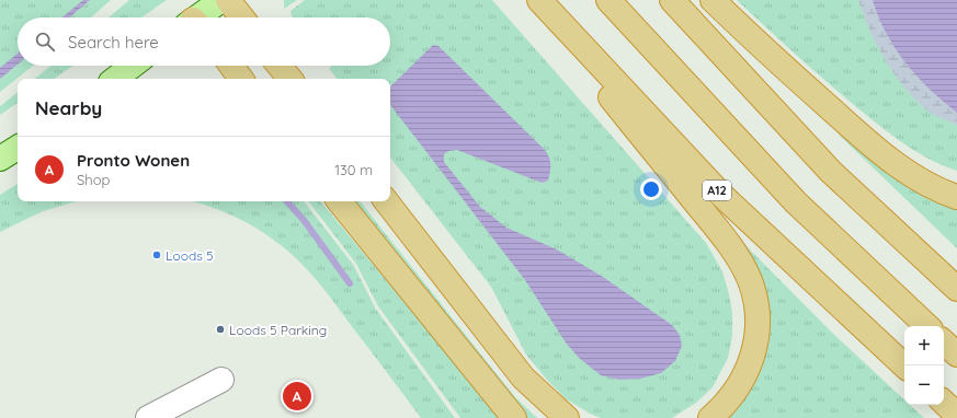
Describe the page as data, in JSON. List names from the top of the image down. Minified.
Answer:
{"streets":{"highway":["A12"]},"places":["Loods 5","Loods 5 Parking"],"page":{"search":"Search here","heading":"Nearby","list":[{"mark":"A","name":"Pronto Wonen","note":"Shop","value":"130 m"}],"map_buttons":["+","−"],"pins":"A"}}
